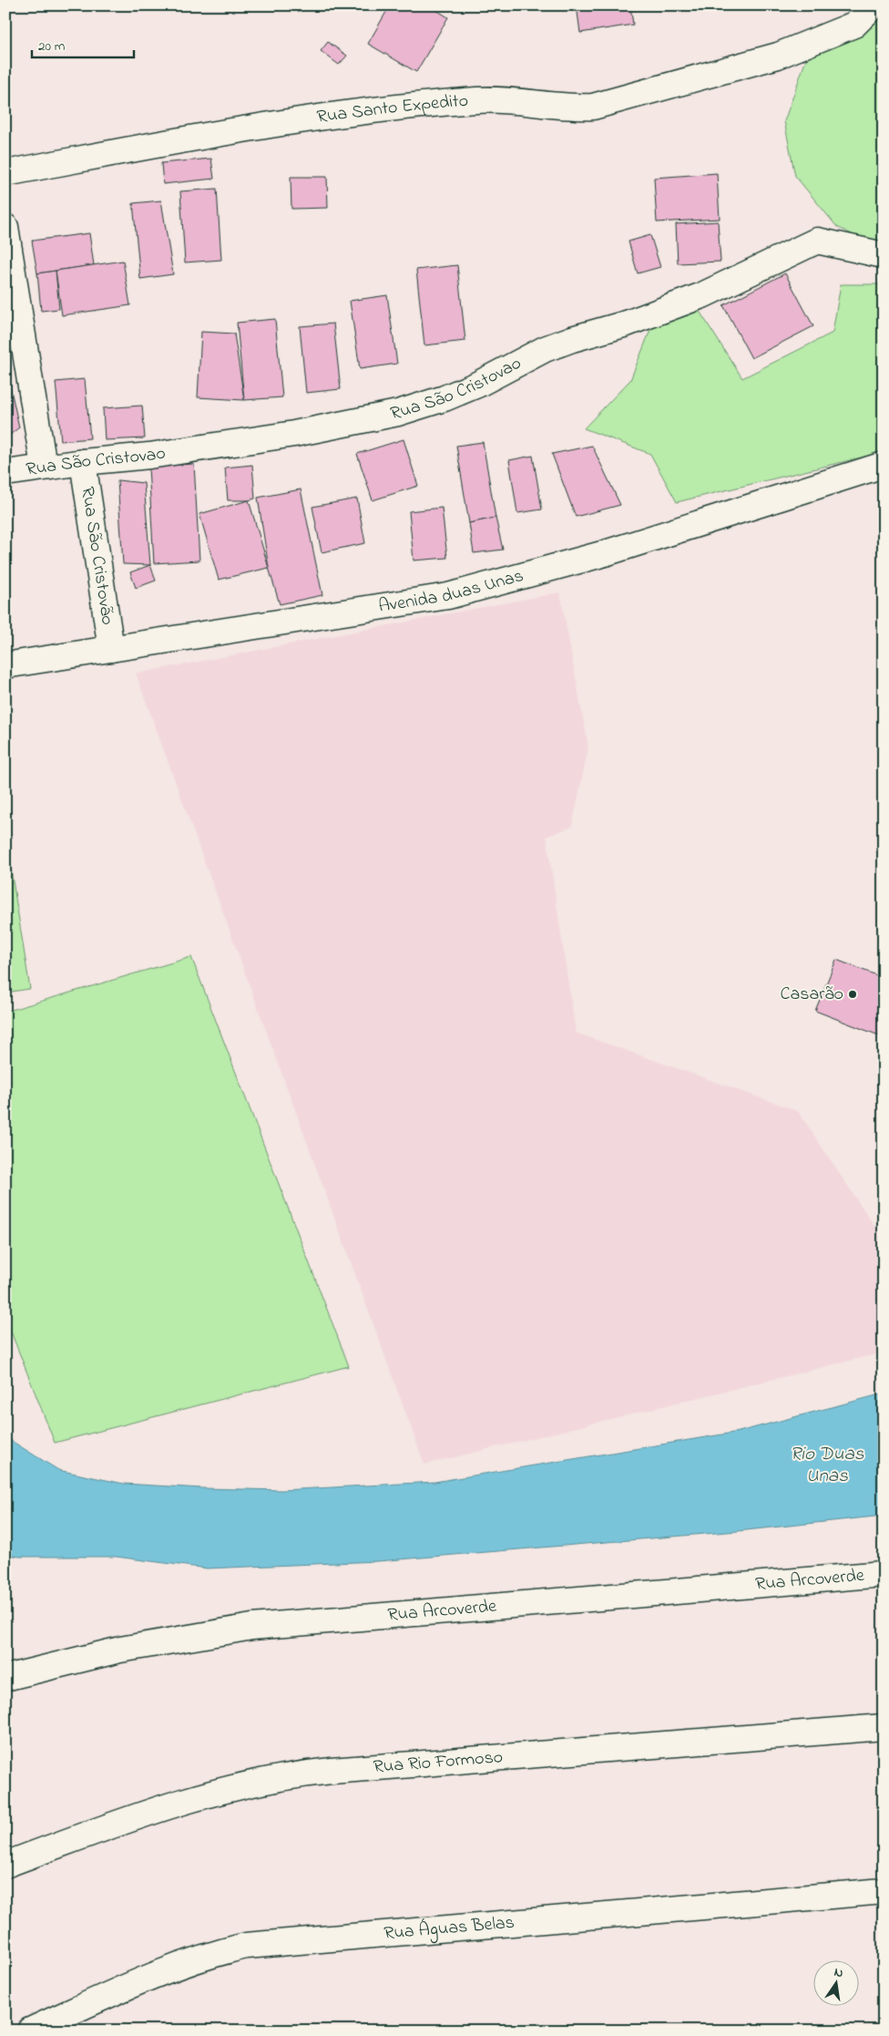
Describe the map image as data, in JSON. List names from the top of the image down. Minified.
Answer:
{"streets":{"street":["Rua Santo Expedito","Rua São Cristovao","Rua São Cristovão","Avenida duas Unas","Rua Arcoverde","Rua Rio Formoso","Rua Águas Belas"]},"crossings":[["Rua São Cristovao","Rua São Cristovão"],["Rua São Cristovão","Avenida duas Unas"]],"water":["Rio Duas Unas"],"places":["Casarão"],"scale_bar":"20 m","north":"top"}
